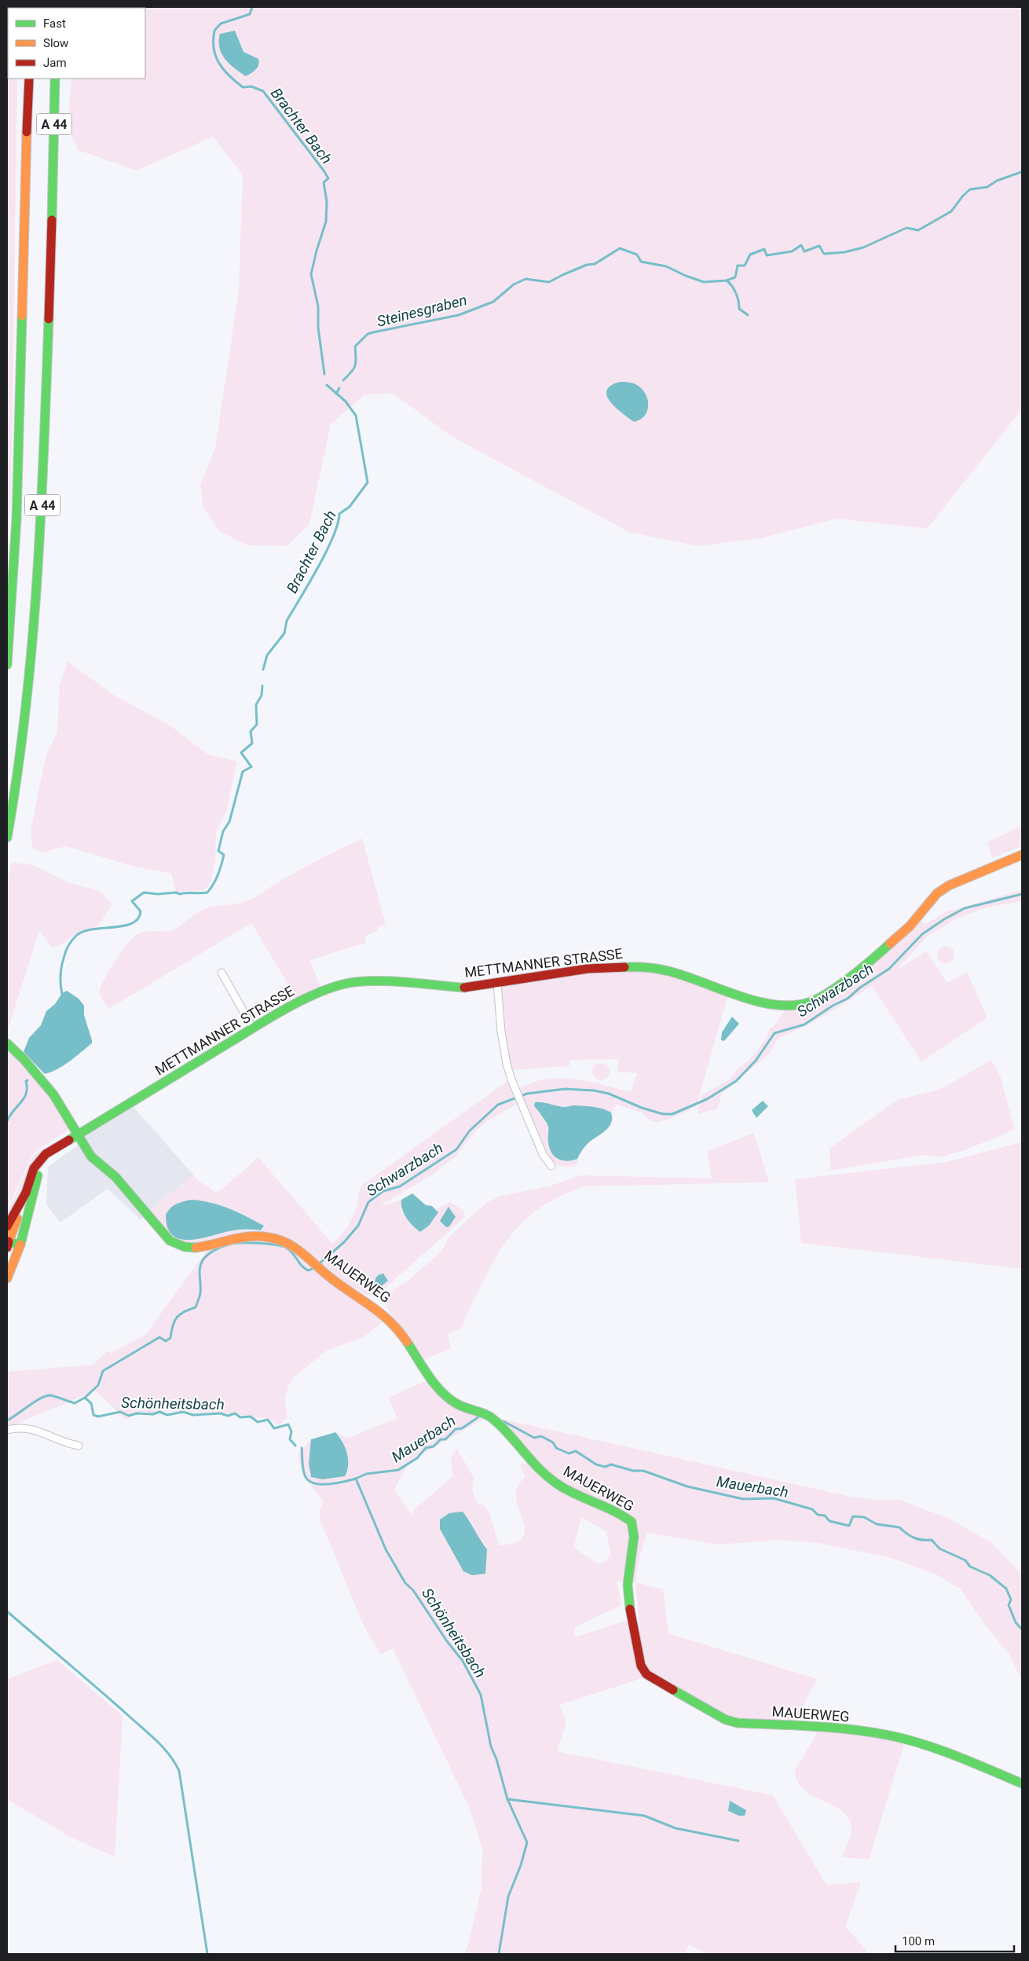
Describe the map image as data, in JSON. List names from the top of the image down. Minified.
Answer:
{"streets":{"main road":["A 44","METTMANNER STRASSE","MAUERWEG"]},"crossings":[["METTMANNER STRASSE","MAUERWEG"]],"water":["Brachter Bach","Steinesgraben","Schwarzbach","Schönheitsbach","Mauerbach"],"legend":["Fast","Slow","Jam"],"scale_bar":"100 m"}
